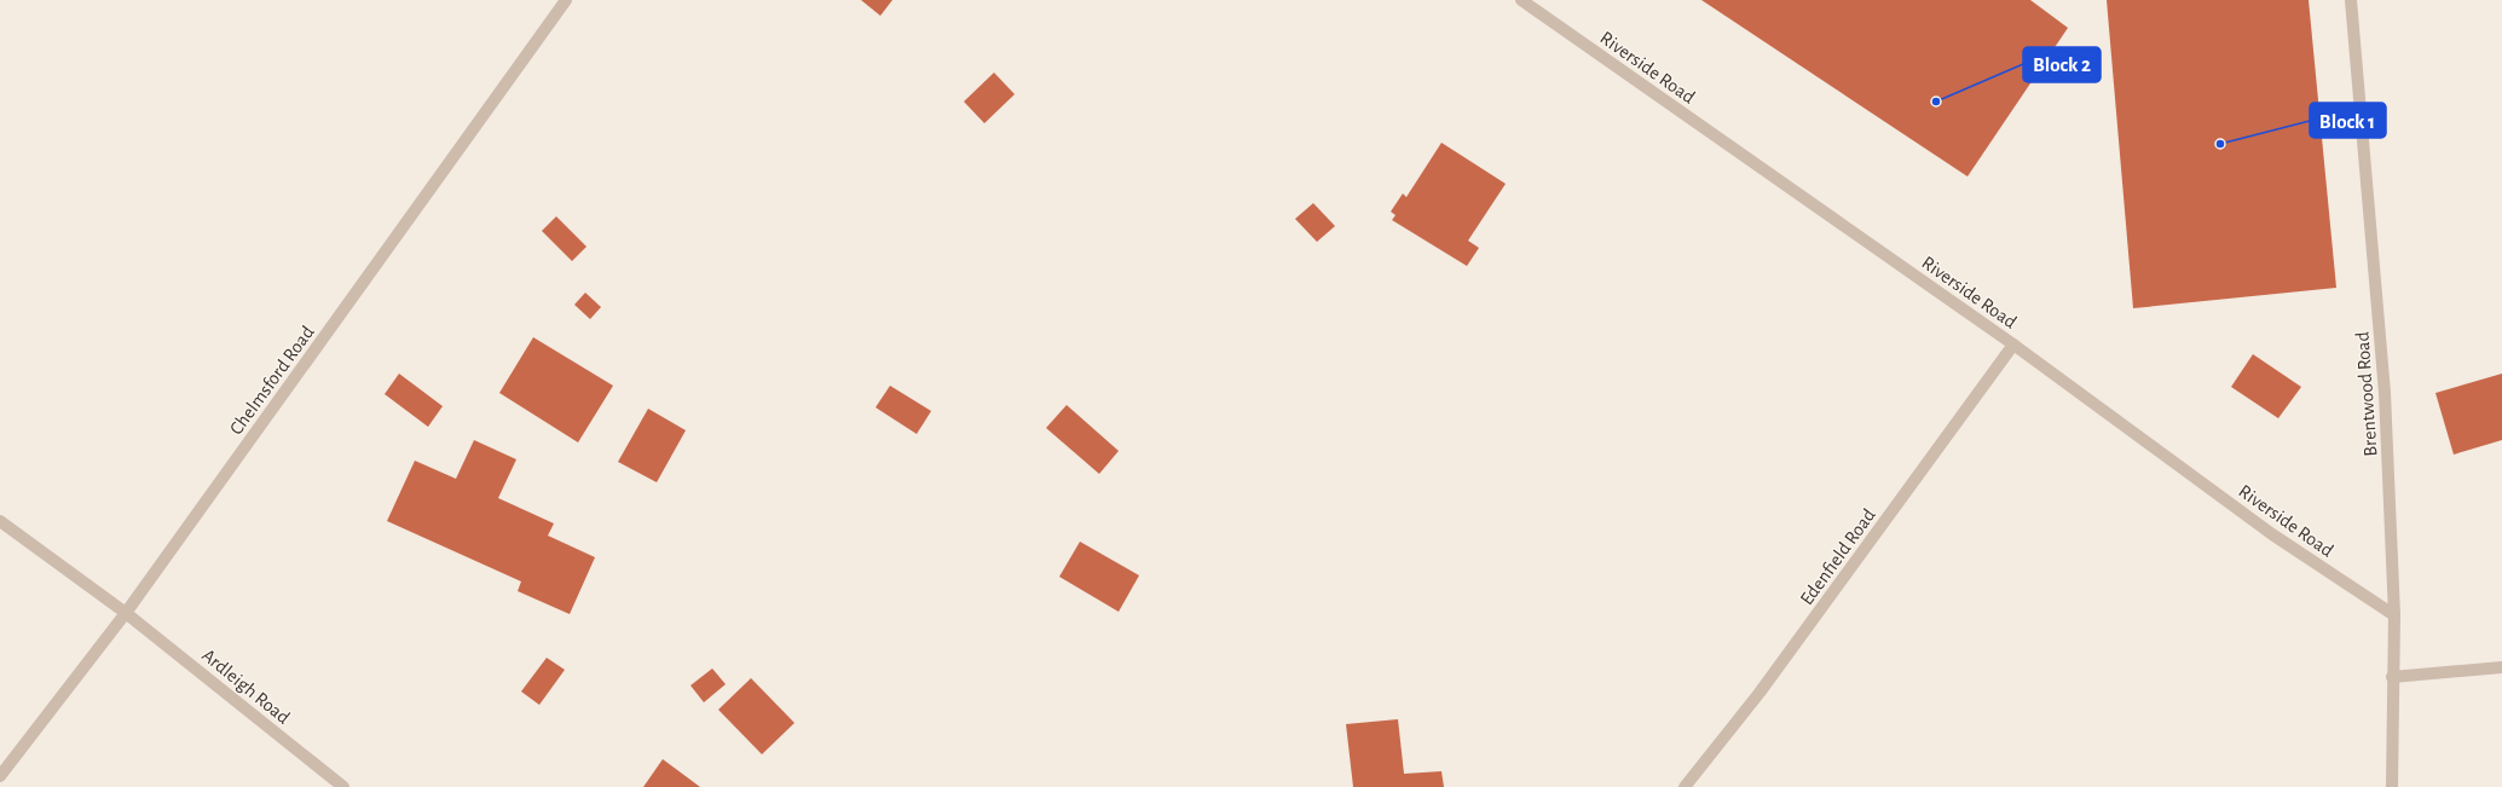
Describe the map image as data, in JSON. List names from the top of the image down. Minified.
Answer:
{"streets":{"street":["Riverside Road","Chelmsford Road","Brentwood Road","Edenfield Road","Ardleigh Road"]},"crossings":[["Riverside Road","Brentwood Road"],["Riverside Road","Edenfield Road"],["Chelmsford Road","Ardleigh Road"]],"places":["Block 2","Block 1"]}
